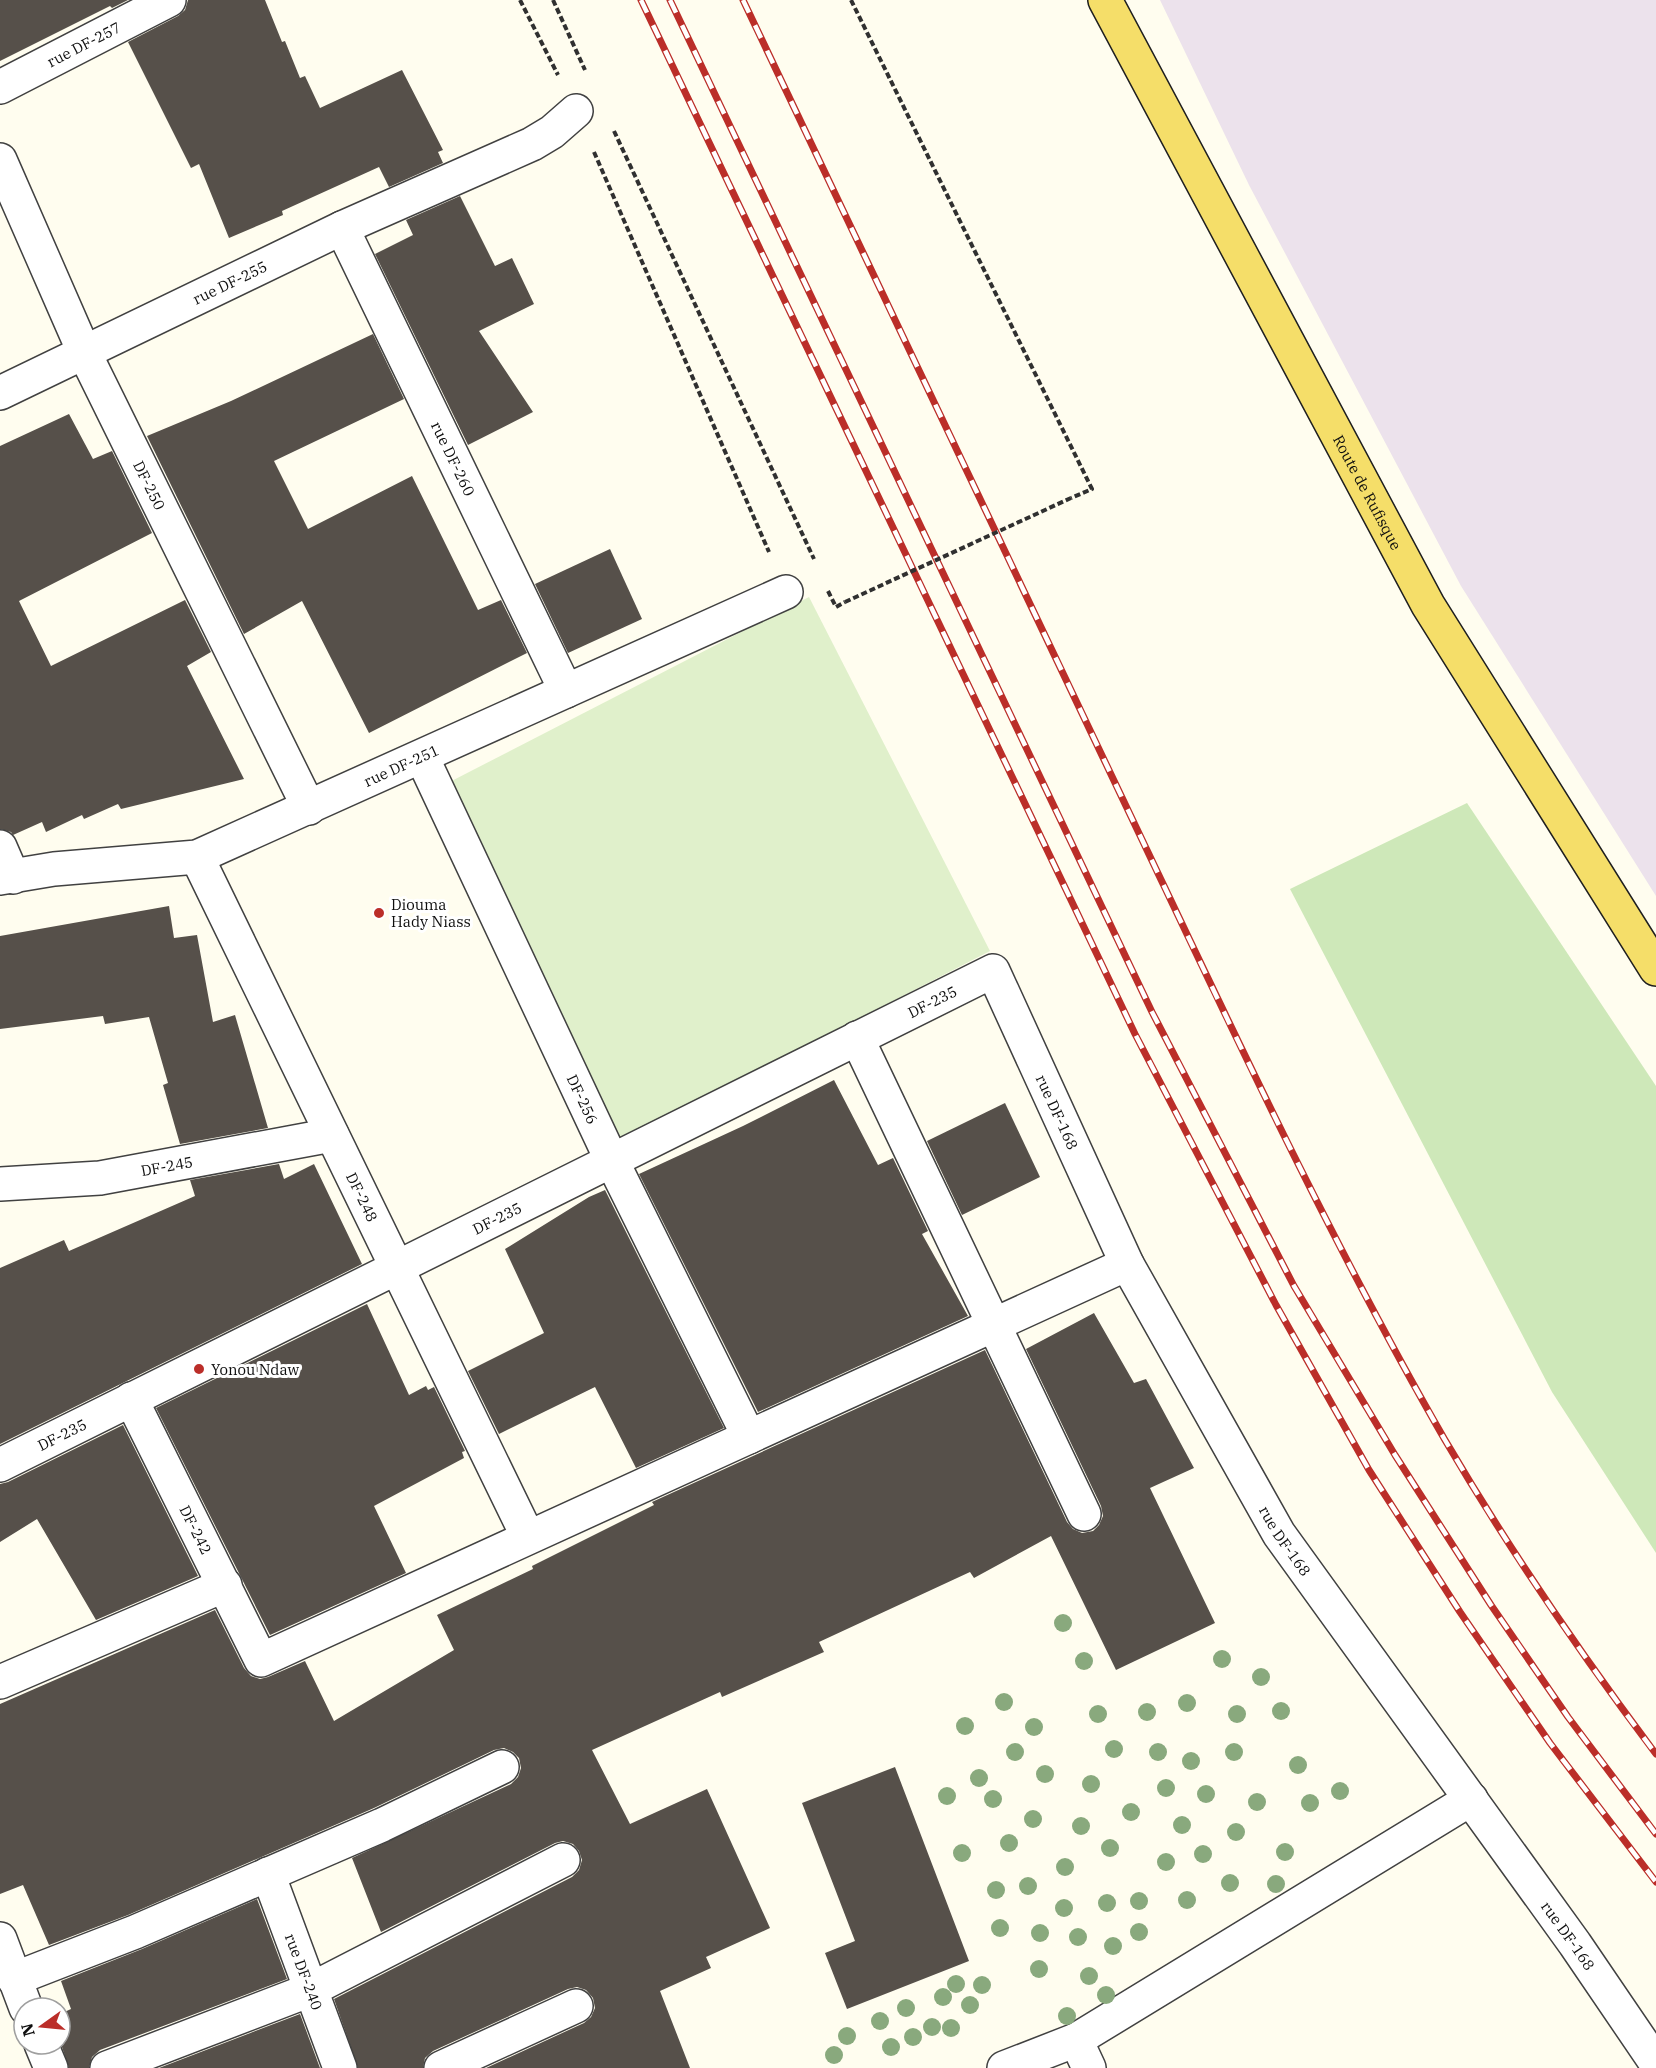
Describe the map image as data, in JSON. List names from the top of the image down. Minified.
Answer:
{"streets":{"main road":["Route de Rufisque"],"street":["rue DF-257","rue DF-255","rue DF-260","DF-250","rue DF-251","DF-235","DF-256","rue DF-168","DF-245","DF-248","DF-242","rue DF-240"]},"crossings":[["rue DF-255","rue DF-260"],["rue DF-255","DF-250"],["rue DF-260","rue DF-251"],["DF-250","rue DF-251"],["rue DF-251","DF-256"],["rue DF-251","DF-248"],["DF-235","DF-256"],["DF-235","rue DF-168"],["DF-235","DF-248"],["DF-235","DF-242"],["DF-245","DF-248"],["DF-248","DF-242"]],"places":["Diouma Hady Niass","Yonou Ndaw"],"north":"left"}
